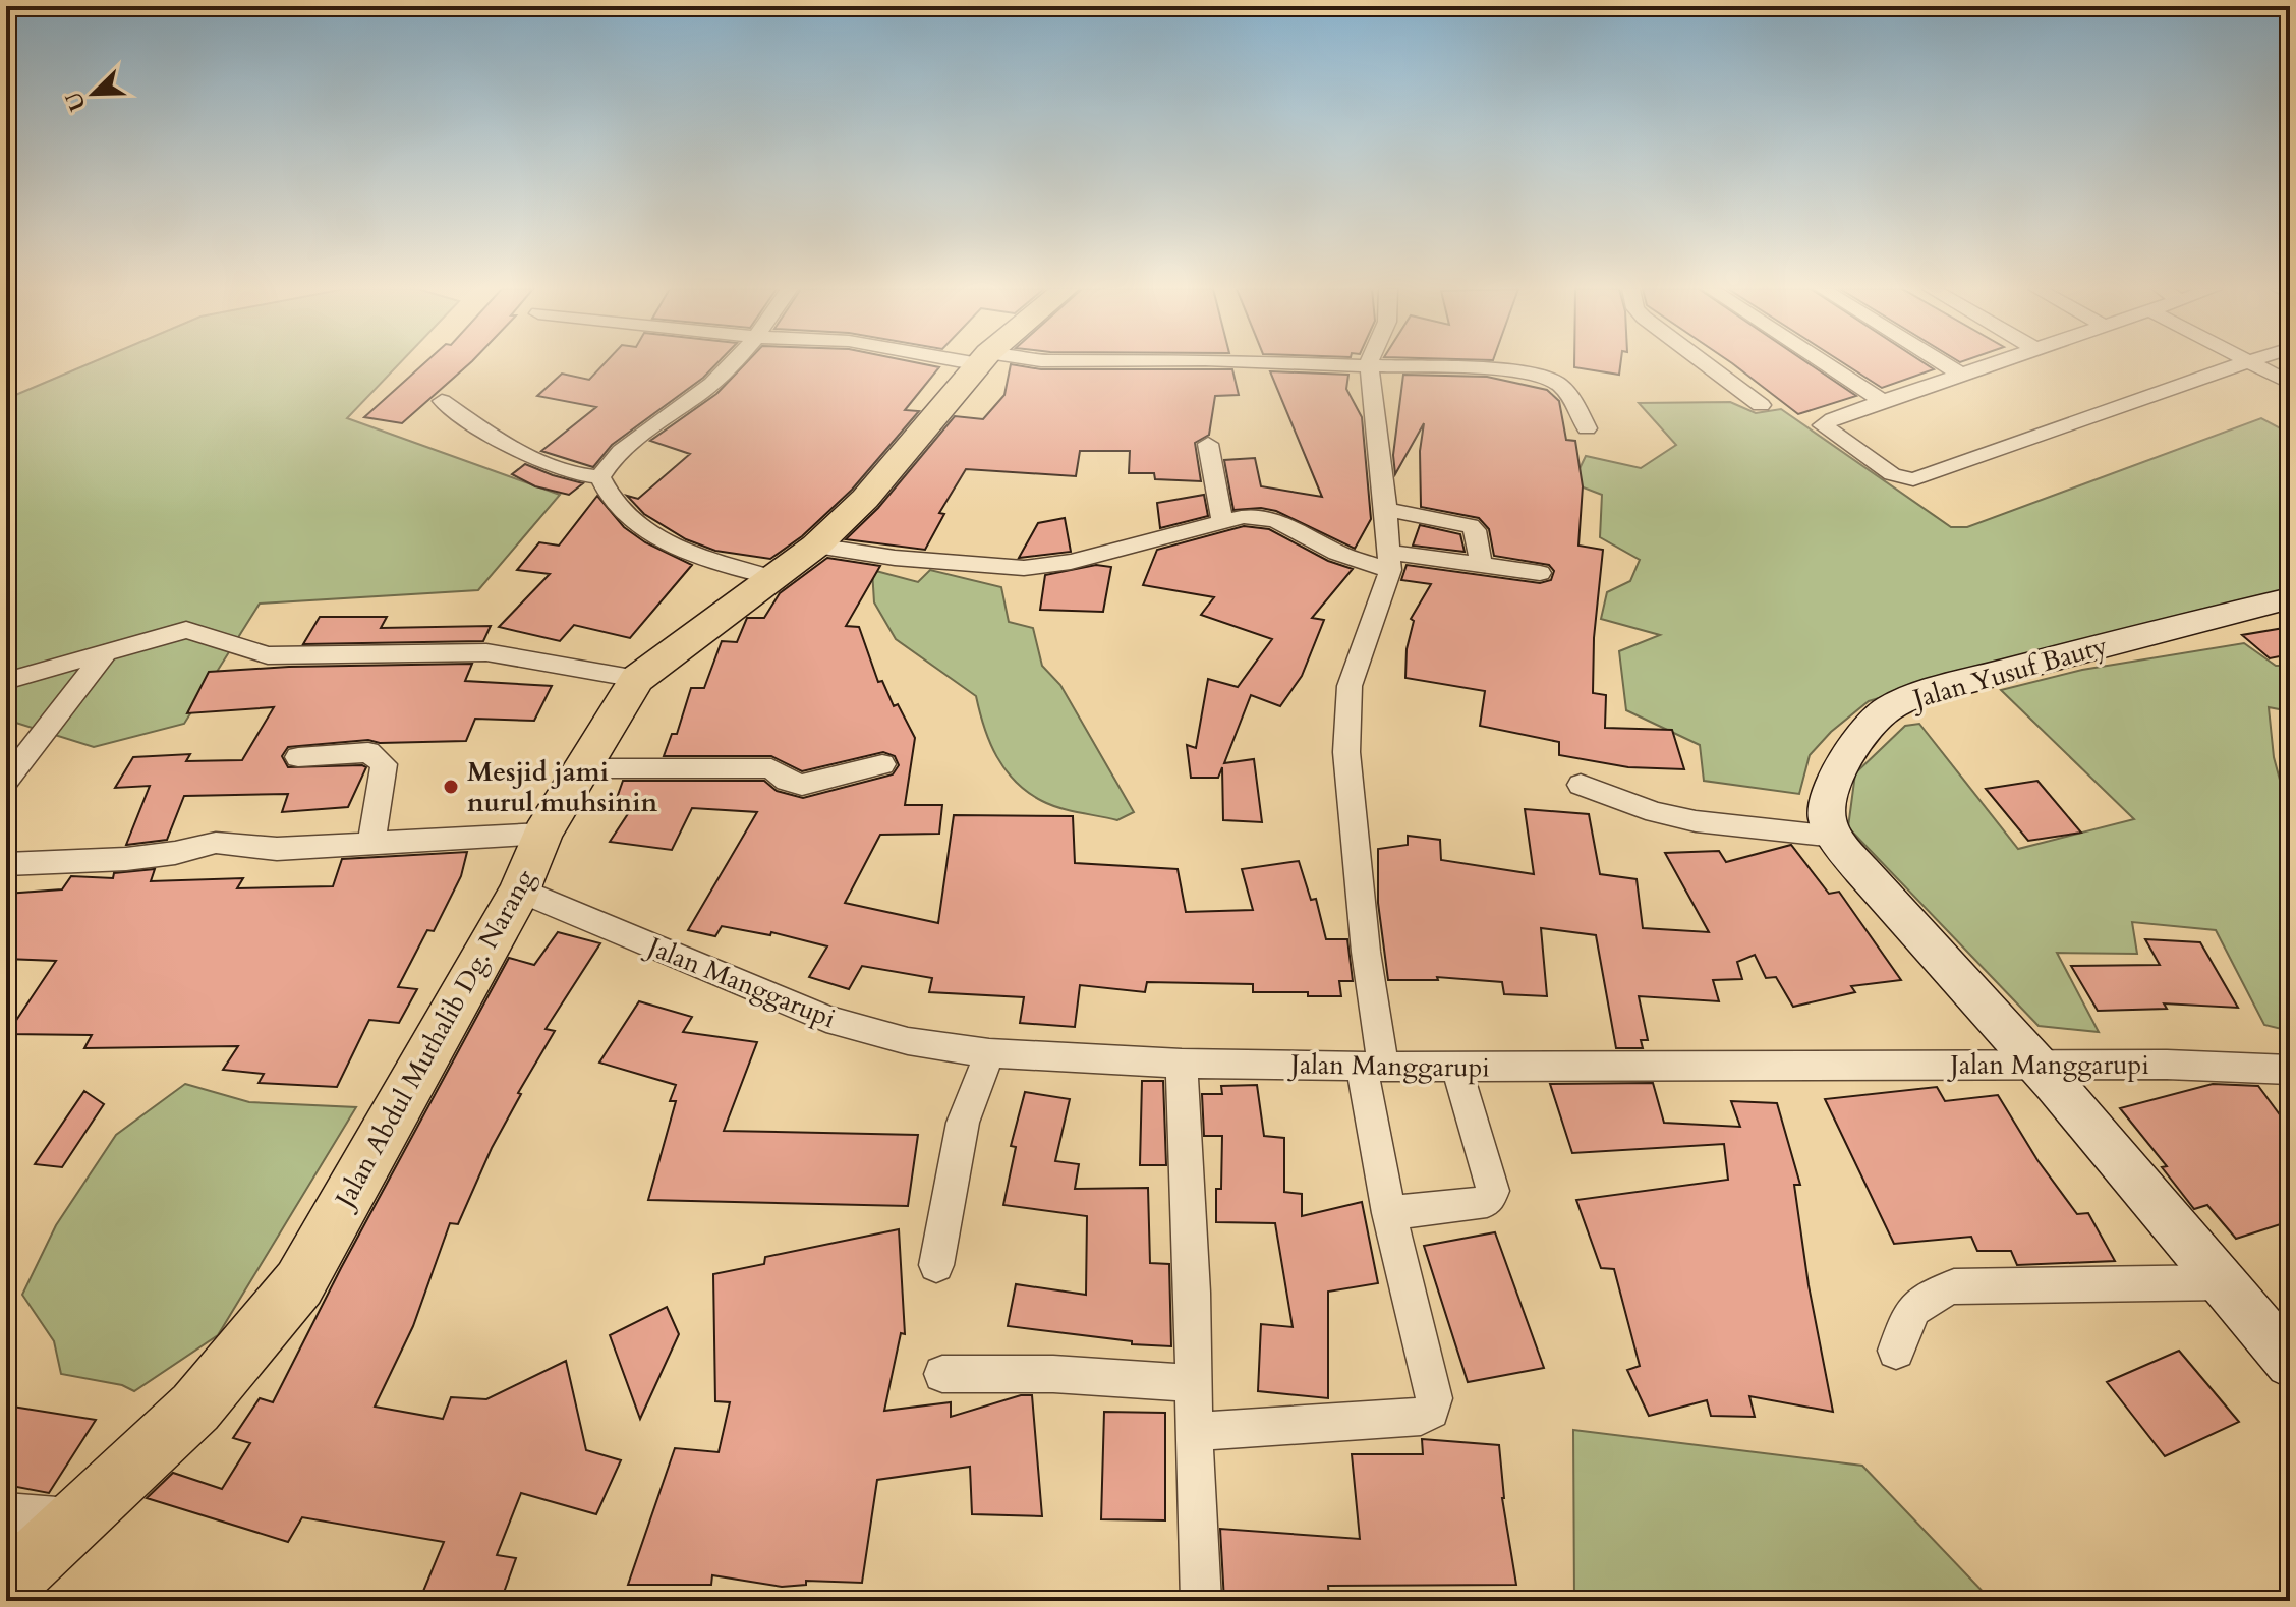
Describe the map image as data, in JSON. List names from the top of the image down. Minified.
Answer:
{"streets":{"main road":["Jalan Abdul Muthalib Dg. Narang"],"street":["Jalan Yusuf Bauty","Jalan Manggarupi"]},"crossings":[["Jalan Manggarupi","Jalan Abdul Muthalib Dg. Narang"]],"places":["Mesjid jami nurul muhsinin"],"north":"bottom left"}
